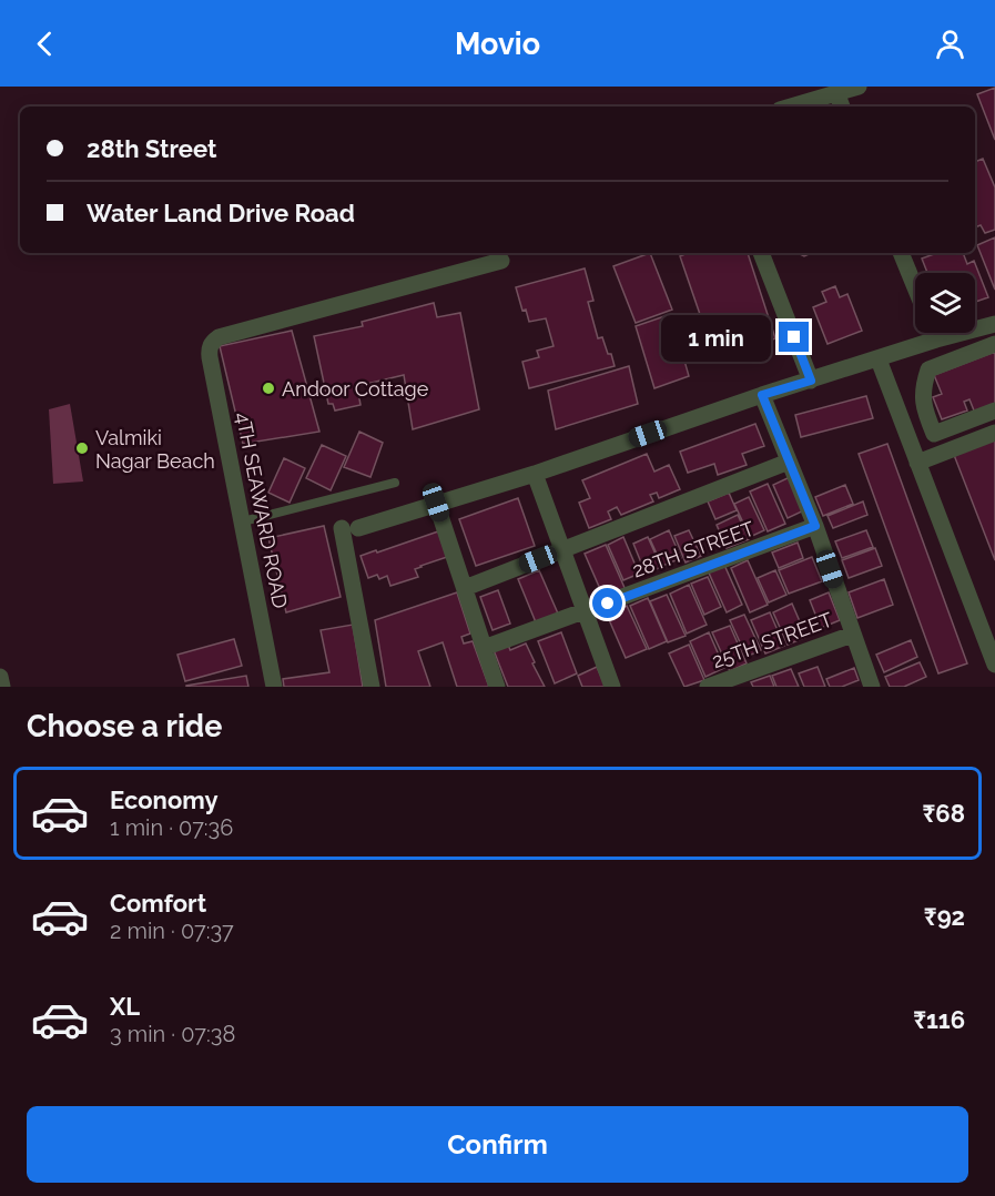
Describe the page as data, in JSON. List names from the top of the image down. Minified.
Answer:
{"streets":{"street":["4TH SEAWARD ROAD","28TH STREET","25TH STREET"]},"places":["Andoor Cottage","Valmiki Nagar Beach"],"page":{"header":"Movio","banner":["28th Street","Water Land Drive Road"],"bubble":"1 min","heading":"Choose a ride","list":[{"name":"Economy","note":"1 min · 07:36","value":"₹68"},{"name":"Comfort","note":"2 min · 07:37","value":"₹92"},{"name":"XL","note":"3 min · 07:38","value":"₹116"}],"buttons":"Confirm"}}
